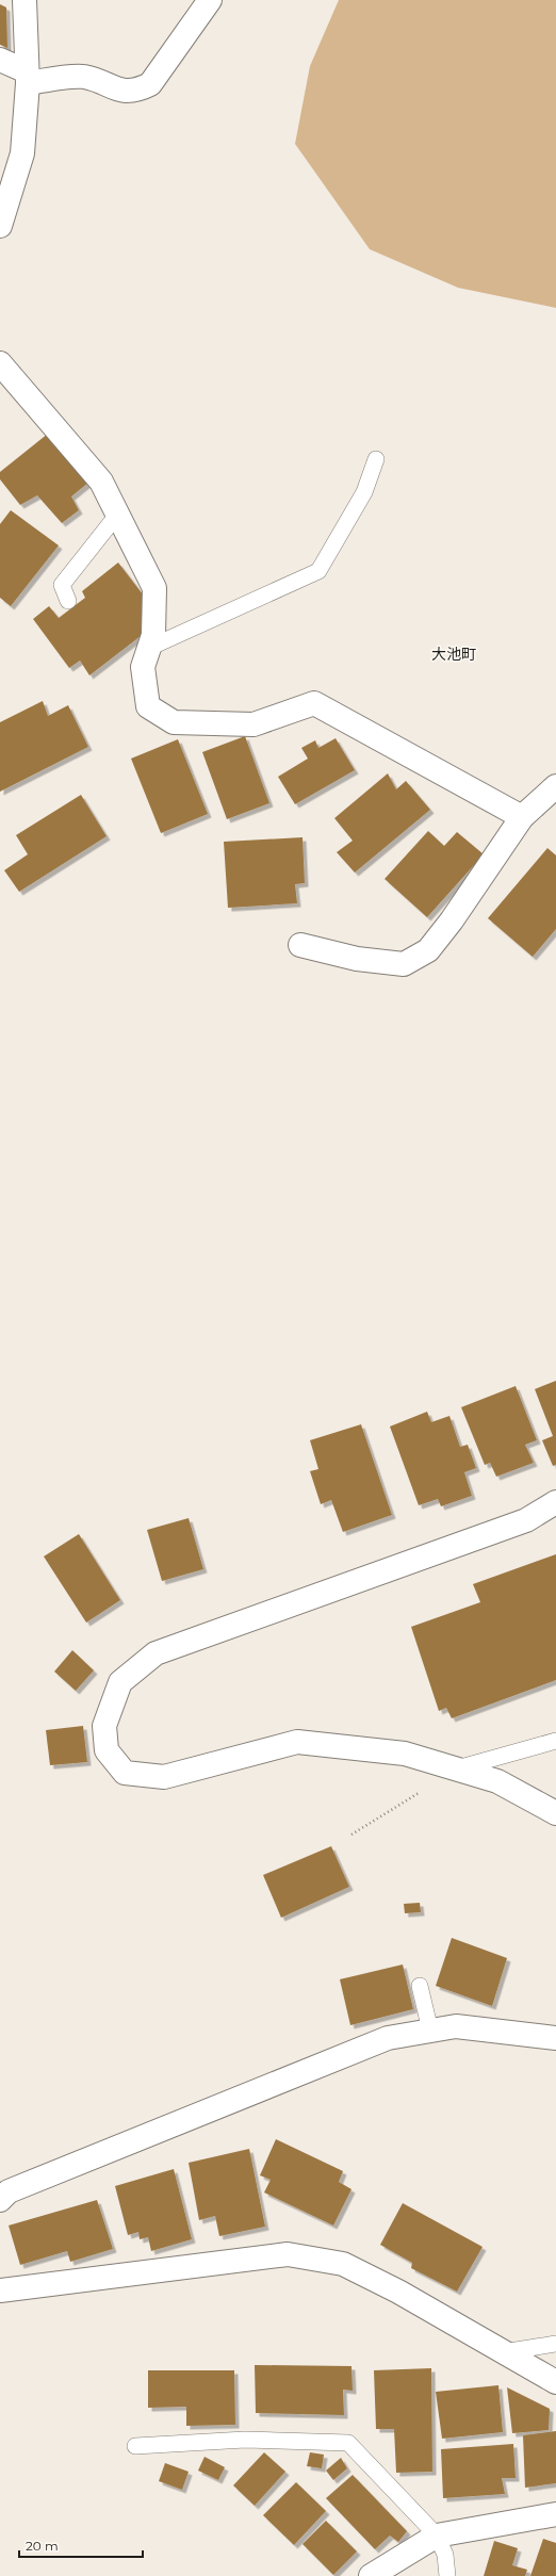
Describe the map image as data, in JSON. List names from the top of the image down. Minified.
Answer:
{"districts":["大池町"],"scale_bar":"20 m"}
